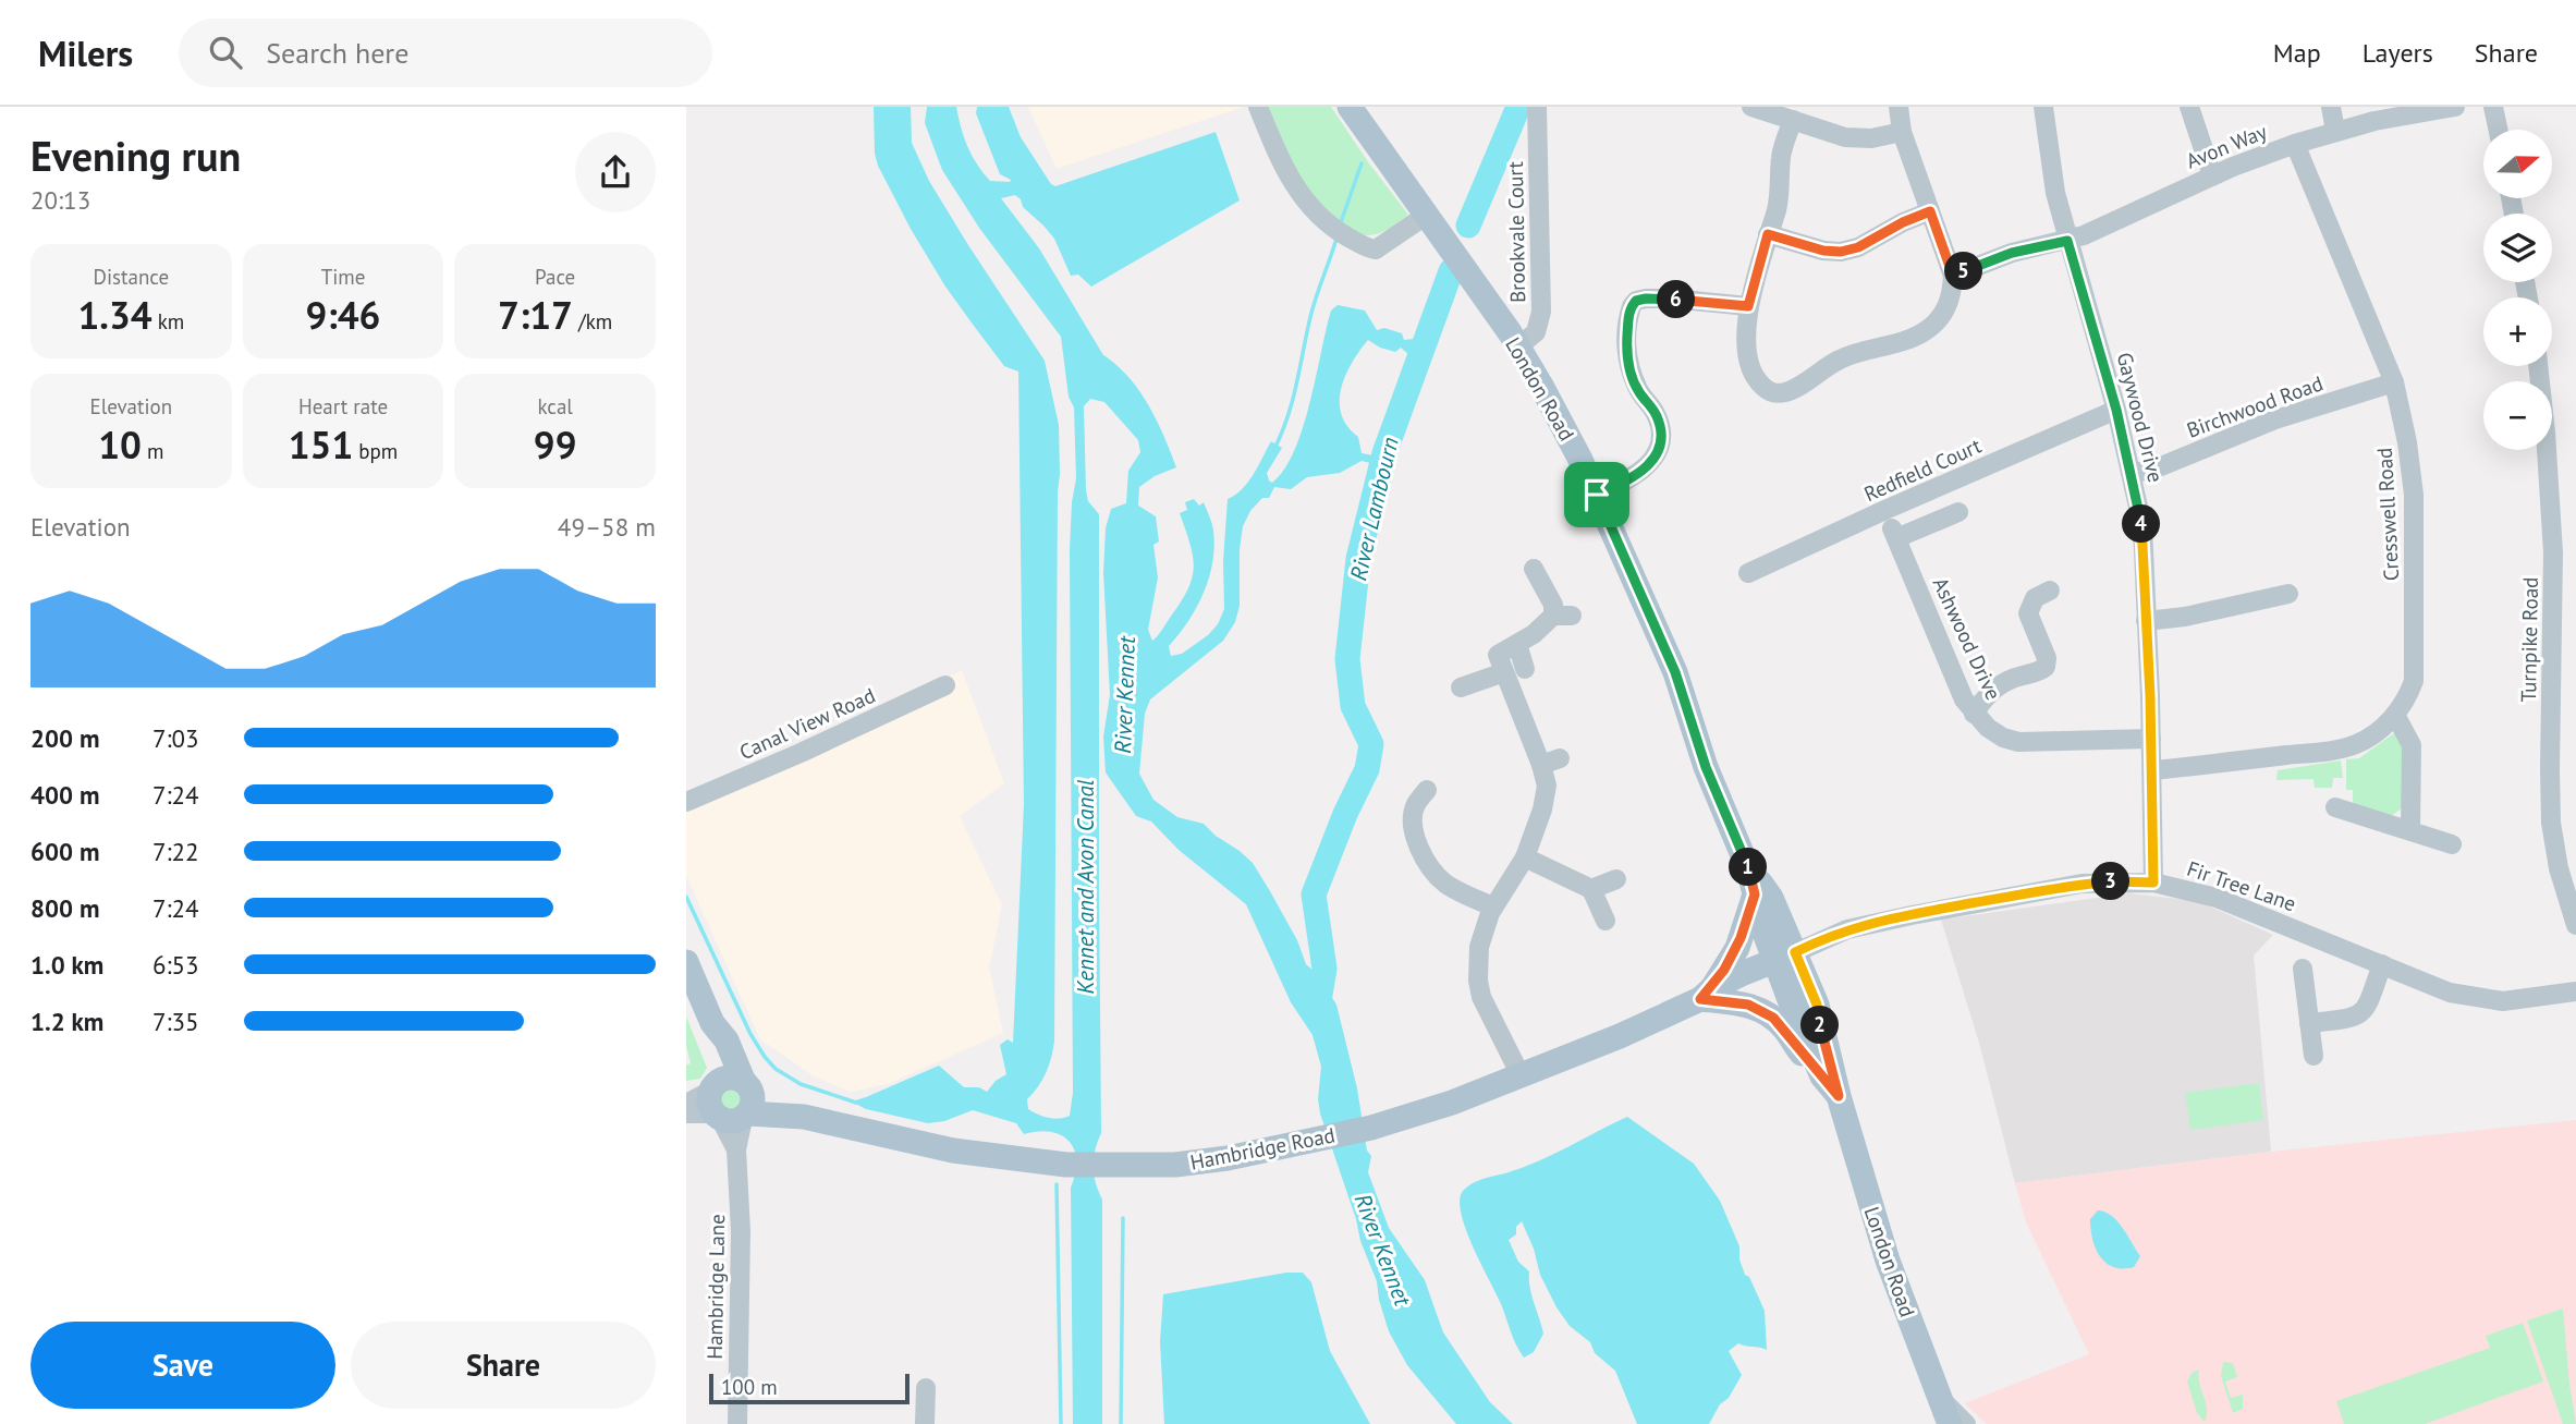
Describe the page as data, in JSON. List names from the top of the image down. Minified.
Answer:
{"streets":{"main road":["London Road","Hambridge Road"],"street":["Avon Way","Brookvale Court","Birchwood Road","Gaywood Drive","Redfield Court","Cresswell Road","Ashwood Drive","Turnpike Road","Canal View Road","Fir Tree Lane","Hambridge Lane"]},"crossings":[["Avon Way","Gaywood Drive"],["Avon Way","Cresswell Road"],["Brookvale Court","London Road"],["London Road","Fir Tree Lane"],["London Road","Hambridge Road"],["Birchwood Road","Gaywood Drive"],["Birchwood Road","Cresswell Road"],["Gaywood Drive","Redfield Court"],["Gaywood Drive","Cresswell Road"],["Gaywood Drive","Ashwood Drive"],["Gaywood Drive","Fir Tree Lane"],["Fir Tree Lane","Hambridge Road"],["Hambridge Road","Hambridge Lane"]],"water":["River Lambourn","River Kennet","Kennet and Avon Canal"],"scale_bar":"100 m","north":"right","page":{"header":"Milers","search":"Search here","nav":["Map","Layers","Share"],"heading":["Evening run","20:13"],"map_buttons":["+","−"],"stats":[["Distance","1.34 km"],["Time","9:46"],["Pace","7:17 /km"],["Elevation","10 m"],["Heart rate","151 bpm"],["kcal","99"]],"pins":["5","6","4","1","3","2"],"chart":["Elevation","49–58 m"],"list":[{"name":"200 m","note":"7:03"},{"name":"400 m","note":"7:24"},{"name":"600 m","note":"7:22"},{"name":"800 m","note":"7:24"},{"name":"1.0 km","note":"6:53"},{"name":"1.2 km","note":"7:35"}],"buttons":["Save","Share"],"scale":"100 m"}}
